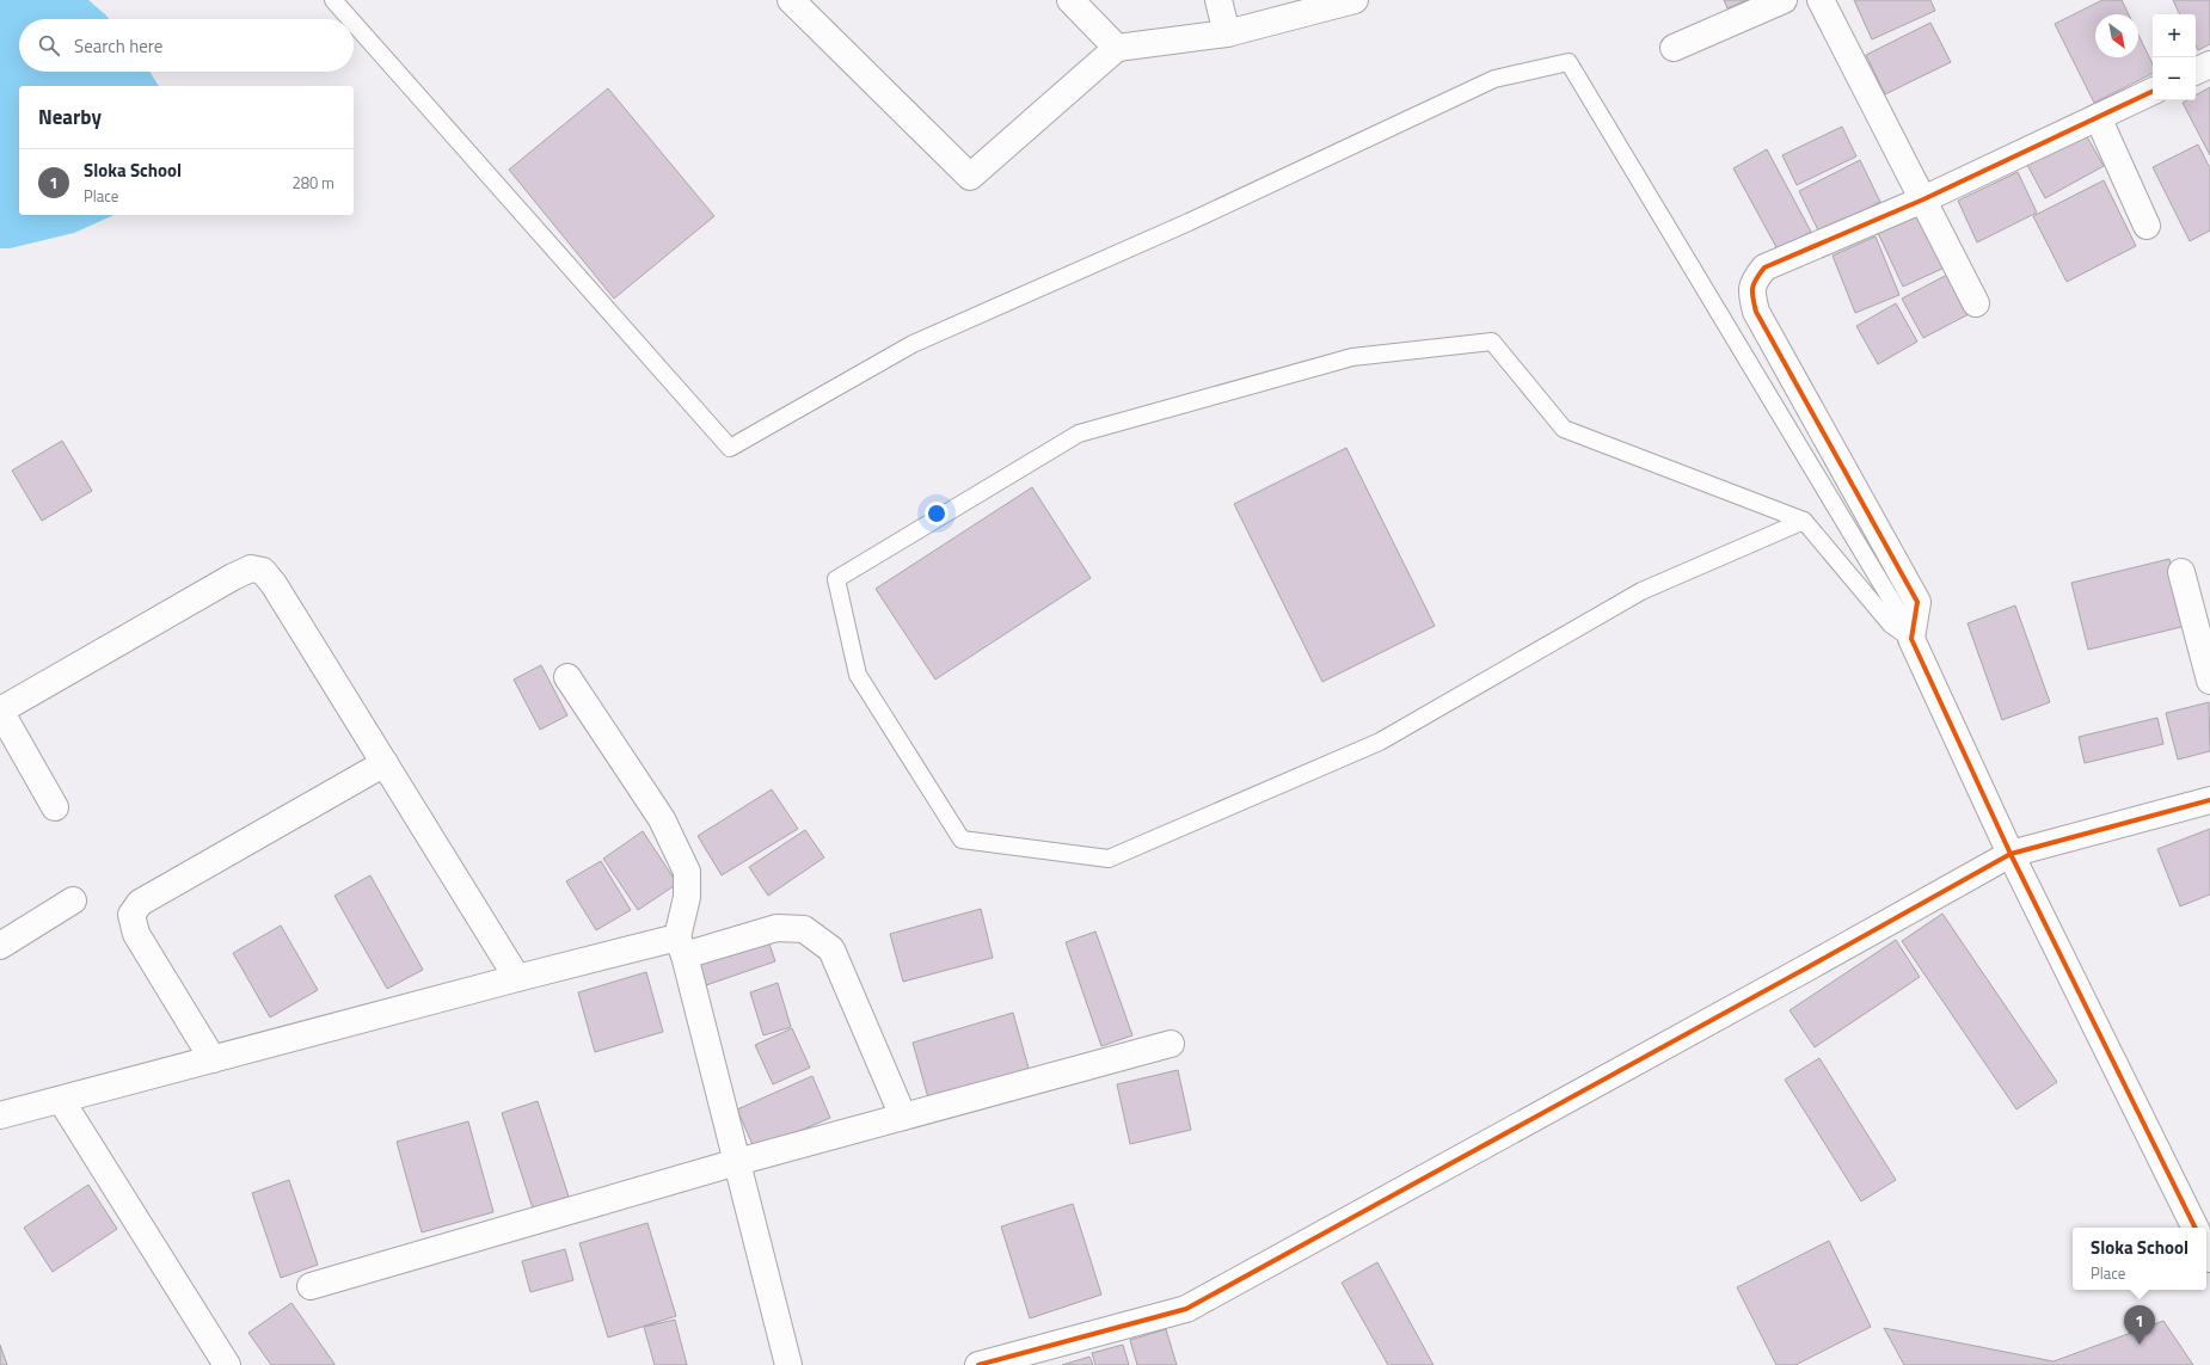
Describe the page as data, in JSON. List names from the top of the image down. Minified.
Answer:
{"north":"bottom right","page":{"map_buttons":["+","−"],"search":"Search here","heading":"Nearby","list":[{"mark":"1","name":"Sloka School","note":"Place","value":"280 m"}],"popup":["Sloka School","Place"],"pins":"1"}}
